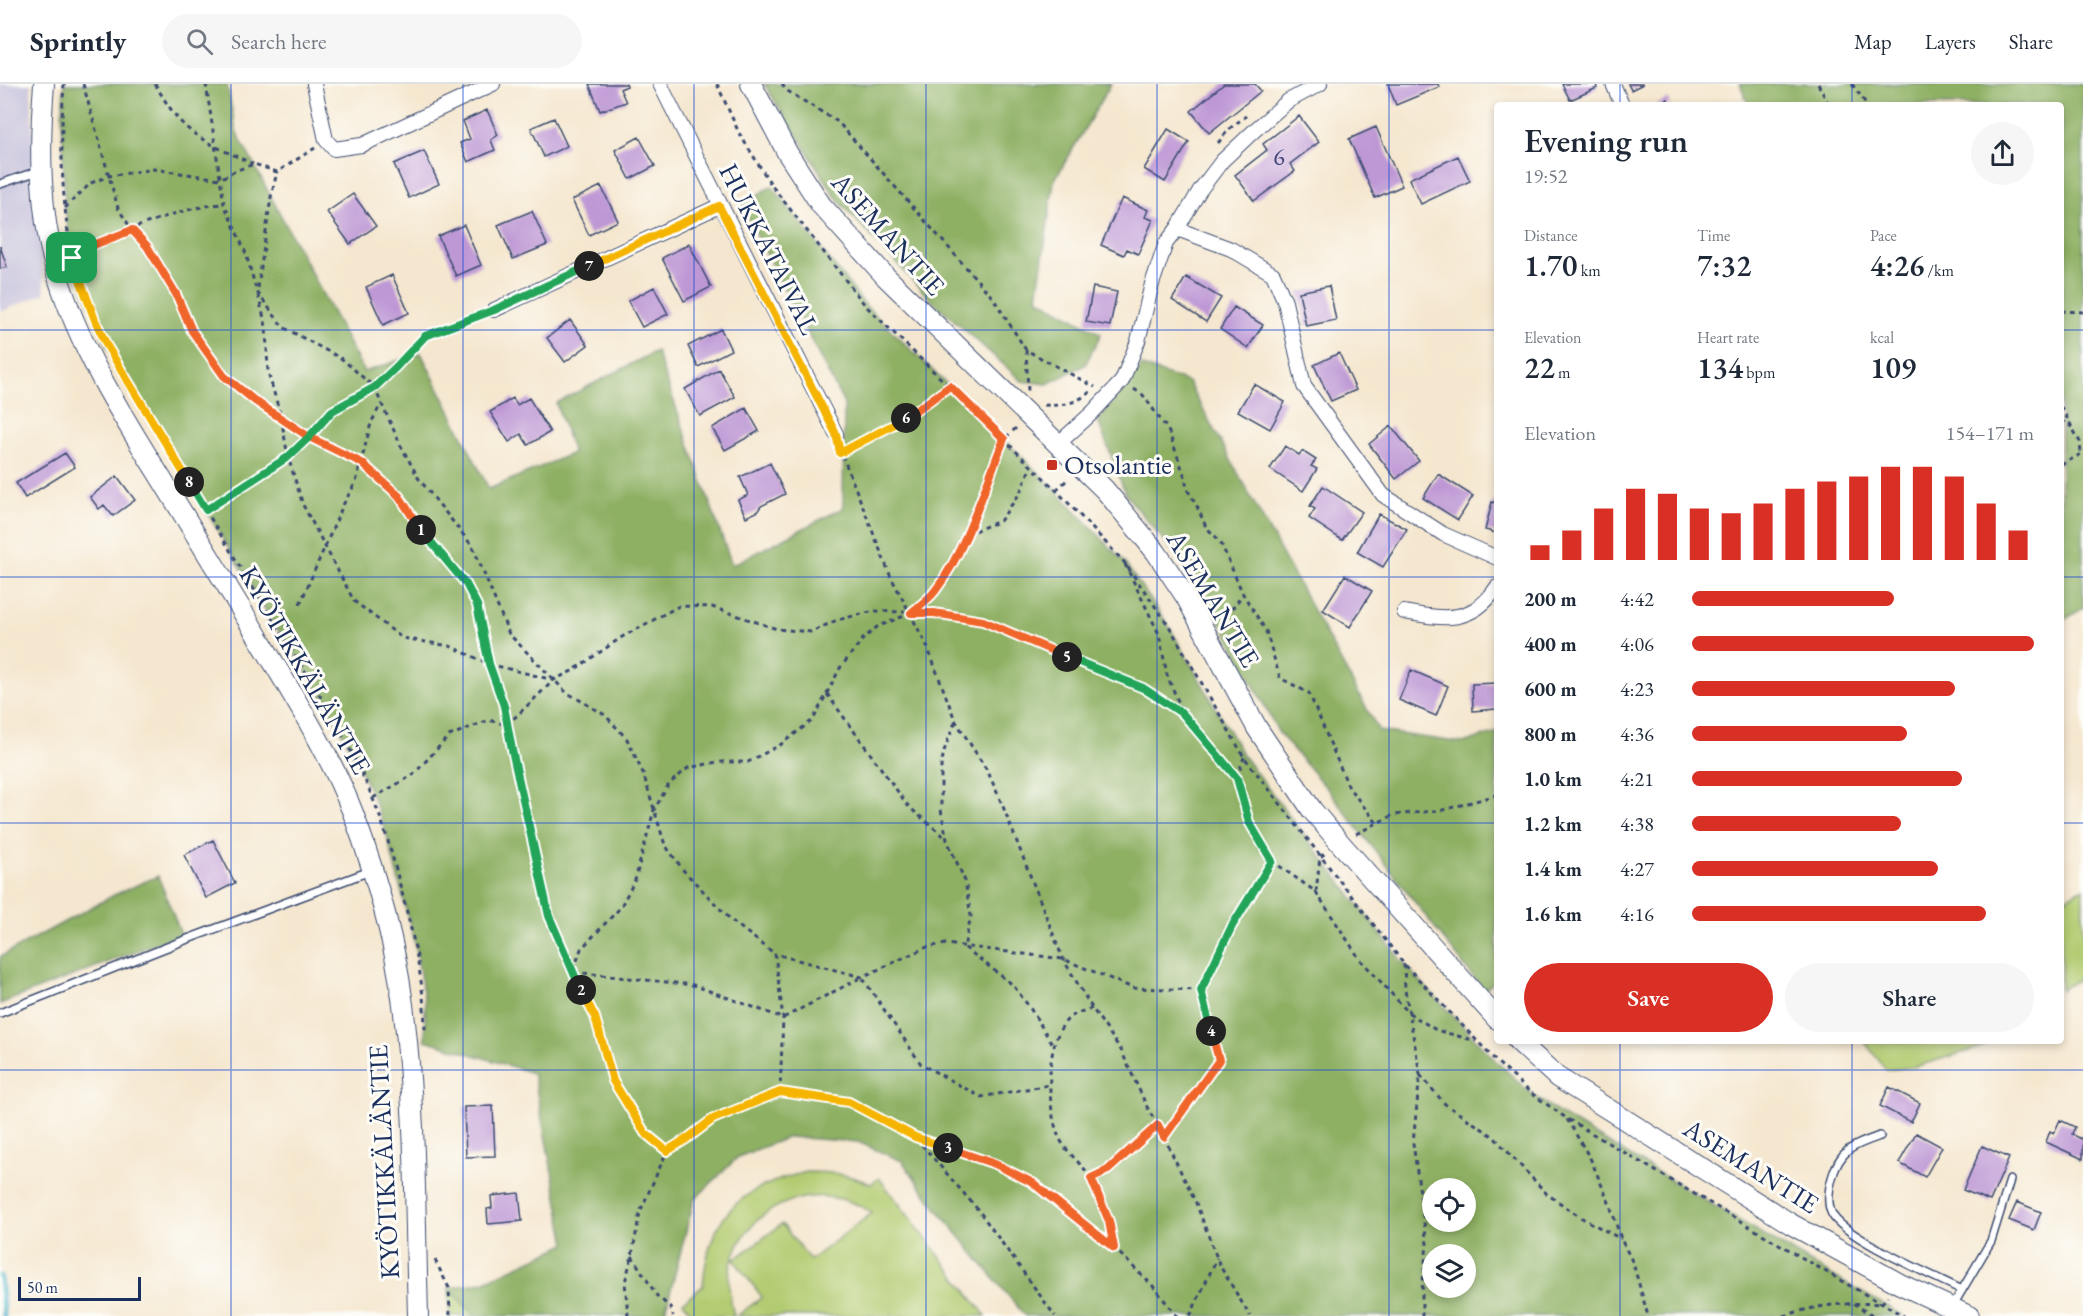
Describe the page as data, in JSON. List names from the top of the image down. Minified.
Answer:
{"streets":{"main road":["ASEMANTIE","KYÖTIKKÄLÄNTIE"],"street":["HUKKATAIVAL"]},"places":{"transit":["Otsolantie"]},"house_numbers":["6"],"scale_bar":"50 m","page":{"header":"Sprintly","search":"Search here","nav":["Map","Layers","Share"],"heading":["Evening run","19:52"],"stats":[["Distance","1.70 km"],["Time","7:32"],["Pace","4:26 /km"],["Elevation","22 m"],["Heart rate","134 bpm"],["kcal","109"]],"pins":["7","6","8","1","5","2","4","3"],"chart":["Elevation","154–171 m"],"list":[{"name":"200 m","note":"4:42"},{"name":"400 m","note":"4:06"},{"name":"600 m","note":"4:23"},{"name":"800 m","note":"4:36"},{"name":"1.0 km","note":"4:21"},{"name":"1.2 km","note":"4:38"},{"name":"1.4 km","note":"4:27"},{"name":"1.6 km","note":"4:16"}],"buttons":["Save","Share"],"scale":"50 m"}}
